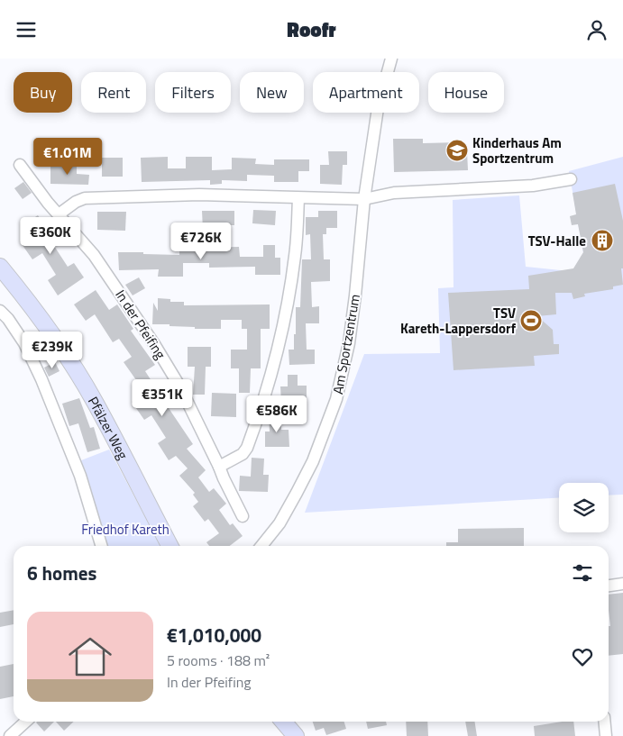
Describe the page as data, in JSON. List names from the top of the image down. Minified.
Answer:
{"streets":{"street":["In der Pfeifing","Am Sportzentrum","Pfälzer Weg"]},"parks":["Friedhof Kareth"],"places":{"school or university":["Kinderhaus Am Sportzentrum"],"building":["TSV-Halle"],"sports":["TSV Kareth-Lappersdorf"]},"page":{"header":"Roofr","chip":["Buy","Rent","Filters","New","Apartment","House"],"price":["€1.01M","€360K","€726K","€239K","€351K","€586K"],"heading":"6 homes","list":[{"name":"€1,010,000","note":"5 rooms · 188 m² · In der Pfeifing"}]}}
